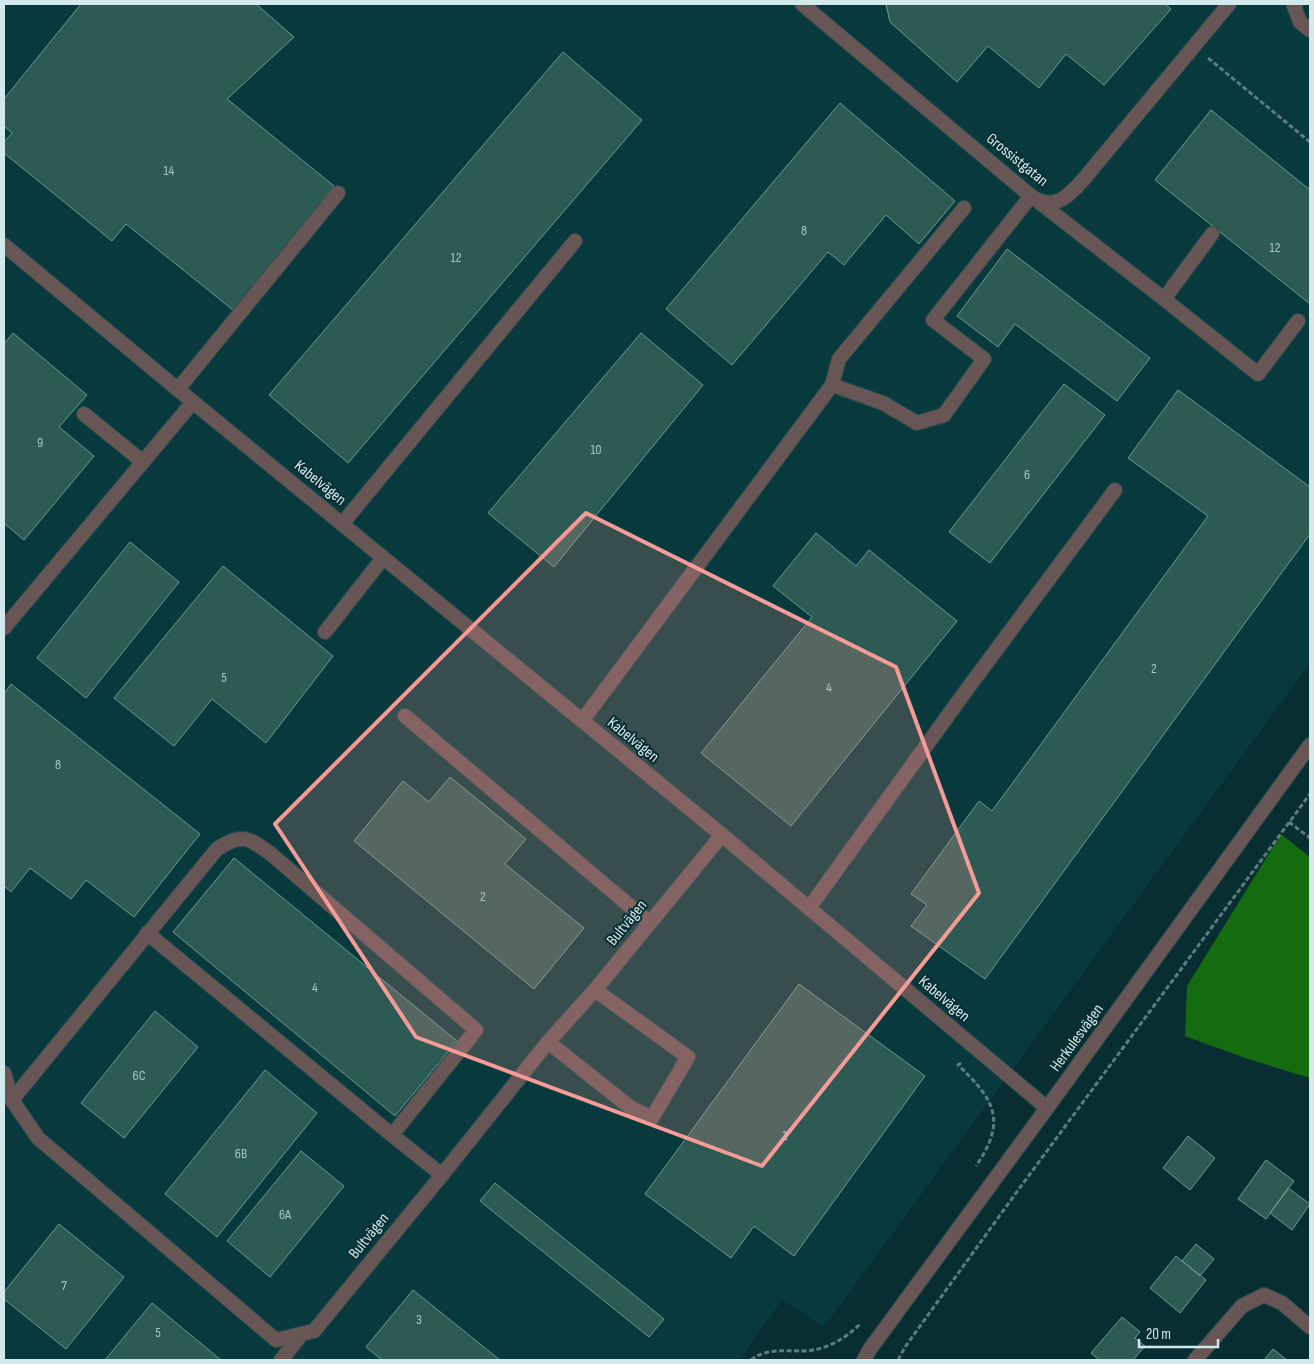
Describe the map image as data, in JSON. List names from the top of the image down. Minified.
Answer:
{"streets":{"street":["Grossistgatan","Kabelvägen","Bultvägen","Herkulesvägen"]},"crossings":[["Kabelvägen","Bultvägen"],["Kabelvägen","Herkulesvägen"]],"house_numbers":["14","8","12","12","9","10","6","2","5","4","8","2","4","6C","1","6B","6A","7","3","5"],"scale_bar":"20 m"}
